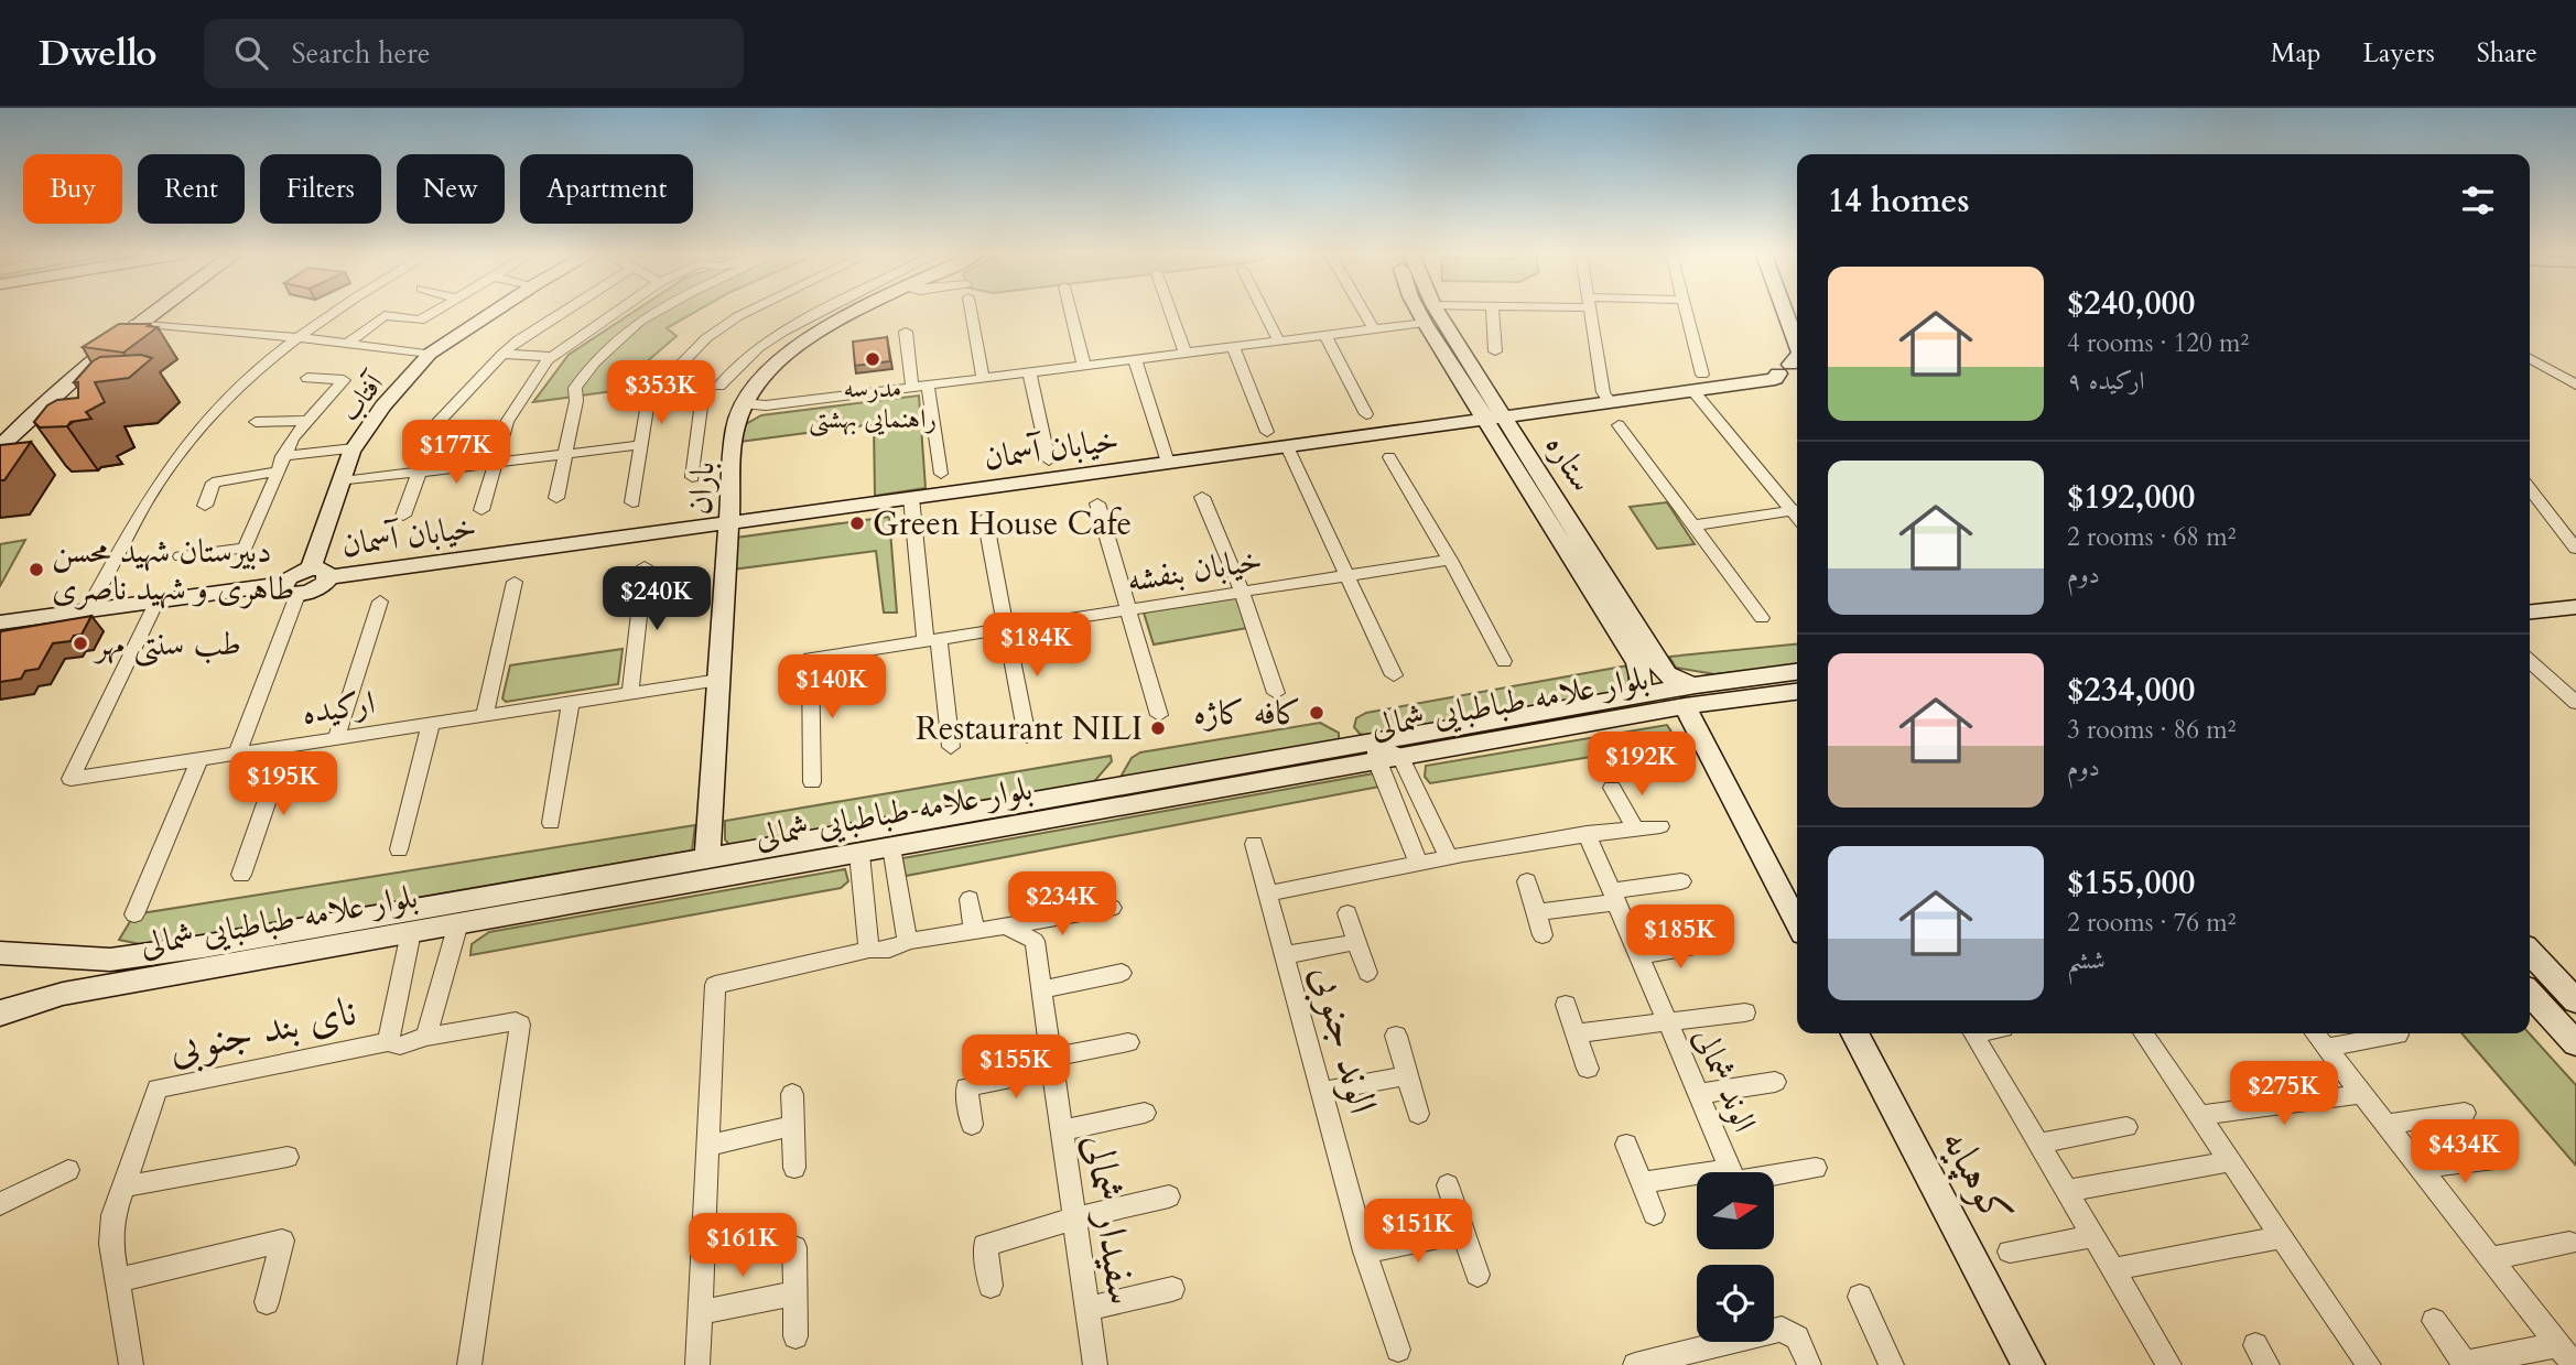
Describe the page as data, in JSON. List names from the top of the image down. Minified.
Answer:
{"streets":{"street":["آفتاب","خیابان آسمان","ستاره","باران","خیابان بنفشه","بلوار علامه طباطبایی شمالی","ارکیده","نای بند جنوبی","الوند جنوبی","الوند شمالی","کوهپایه","سفیدار شمالی"]},"crossings":[["آفتاب","خیابان آسمان"],["خیابان آسمان","ستاره"],["خیابان آسمان","باران"],["ستاره","بلوار علامه طباطبایی شمالی"],["باران","بلوار علامه طباطبایی شمالی"],["باران","ارکیده"]],"places":["مدرسه راهنمایی بهشتی","Green House Cafe","دبیرستان شهید محسن طاهری و شهید ناصری","طب سنتی مهر","کافه کاژه","Restaurant NILI"],"north":"right","page":{"header":"Dwello","search":"Search here","nav":["Map","Layers","Share"],"chip":["Buy","Rent","Filters","New","Apartment"],"heading":"14 homes","list":[{"name":"$240,000","note":"4 rooms · 120 m² · ارکیده ۹"},{"name":"$192,000","note":"2 rooms · 68 m² · دوم"},{"name":"$234,000","note":"3 rooms · 86 m² · دوم"},{"name":"$155,000","note":"2 rooms · 76 m² · ششم"}],"price":["$353K","$177K","$240K","$184K","$140K","$192K","$195K","$234K","$185K","$155K","$275K","$434K","$151K","$161K"]}}
